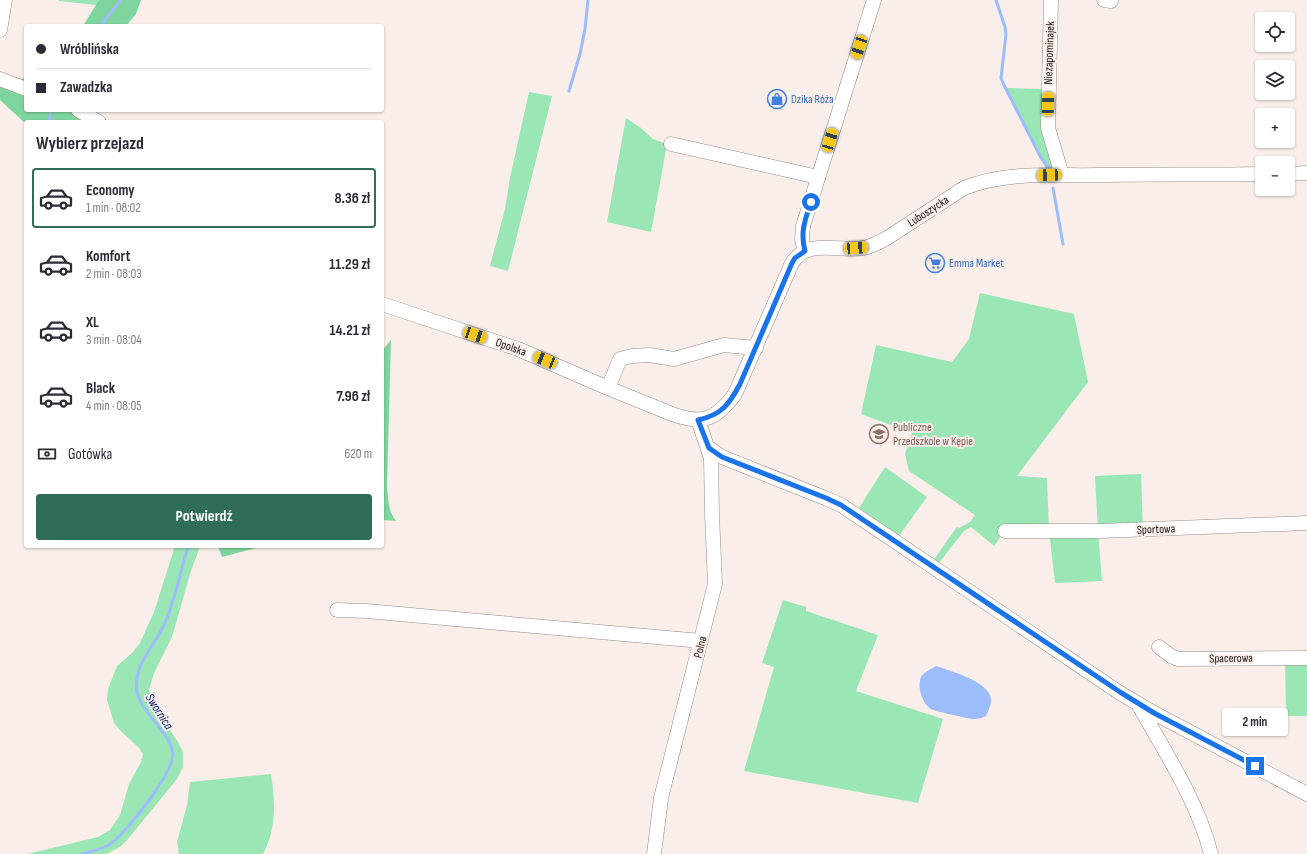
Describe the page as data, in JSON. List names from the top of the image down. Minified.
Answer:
{"streets":{"street":["Niezapominajek","Luboszycka","Opolska","Sportowa","Polna","Spacerowa"]},"crossings":[["Niezapominajek","Luboszycka"],["Opolska","Polna"]],"water":["Swornica"],"places":{"shop":["Dzika Róża"],"supermarket":["Emma Market"],"school or university":["Publiczne Przedszkole w Kępie"]},"page":{"map_buttons":["+","−"],"banner":["Wróblińska","Zawadzka"],"heading":"Wybierz przejazd","list":[{"name":"Economy","note":"1 min · 08:02","value":"8.36 zł"},{"name":"Komfort","note":"2 min · 08:03","value":"11.29 zł"},{"name":"XL","note":"3 min · 08:04","value":"14.21 zł"},{"name":"Black","note":"4 min · 08:05","value":"7.96 zł"}],"pay":["Gotówka","620 m"],"buttons":"Potwierdź","bubble":"2 min"}}
